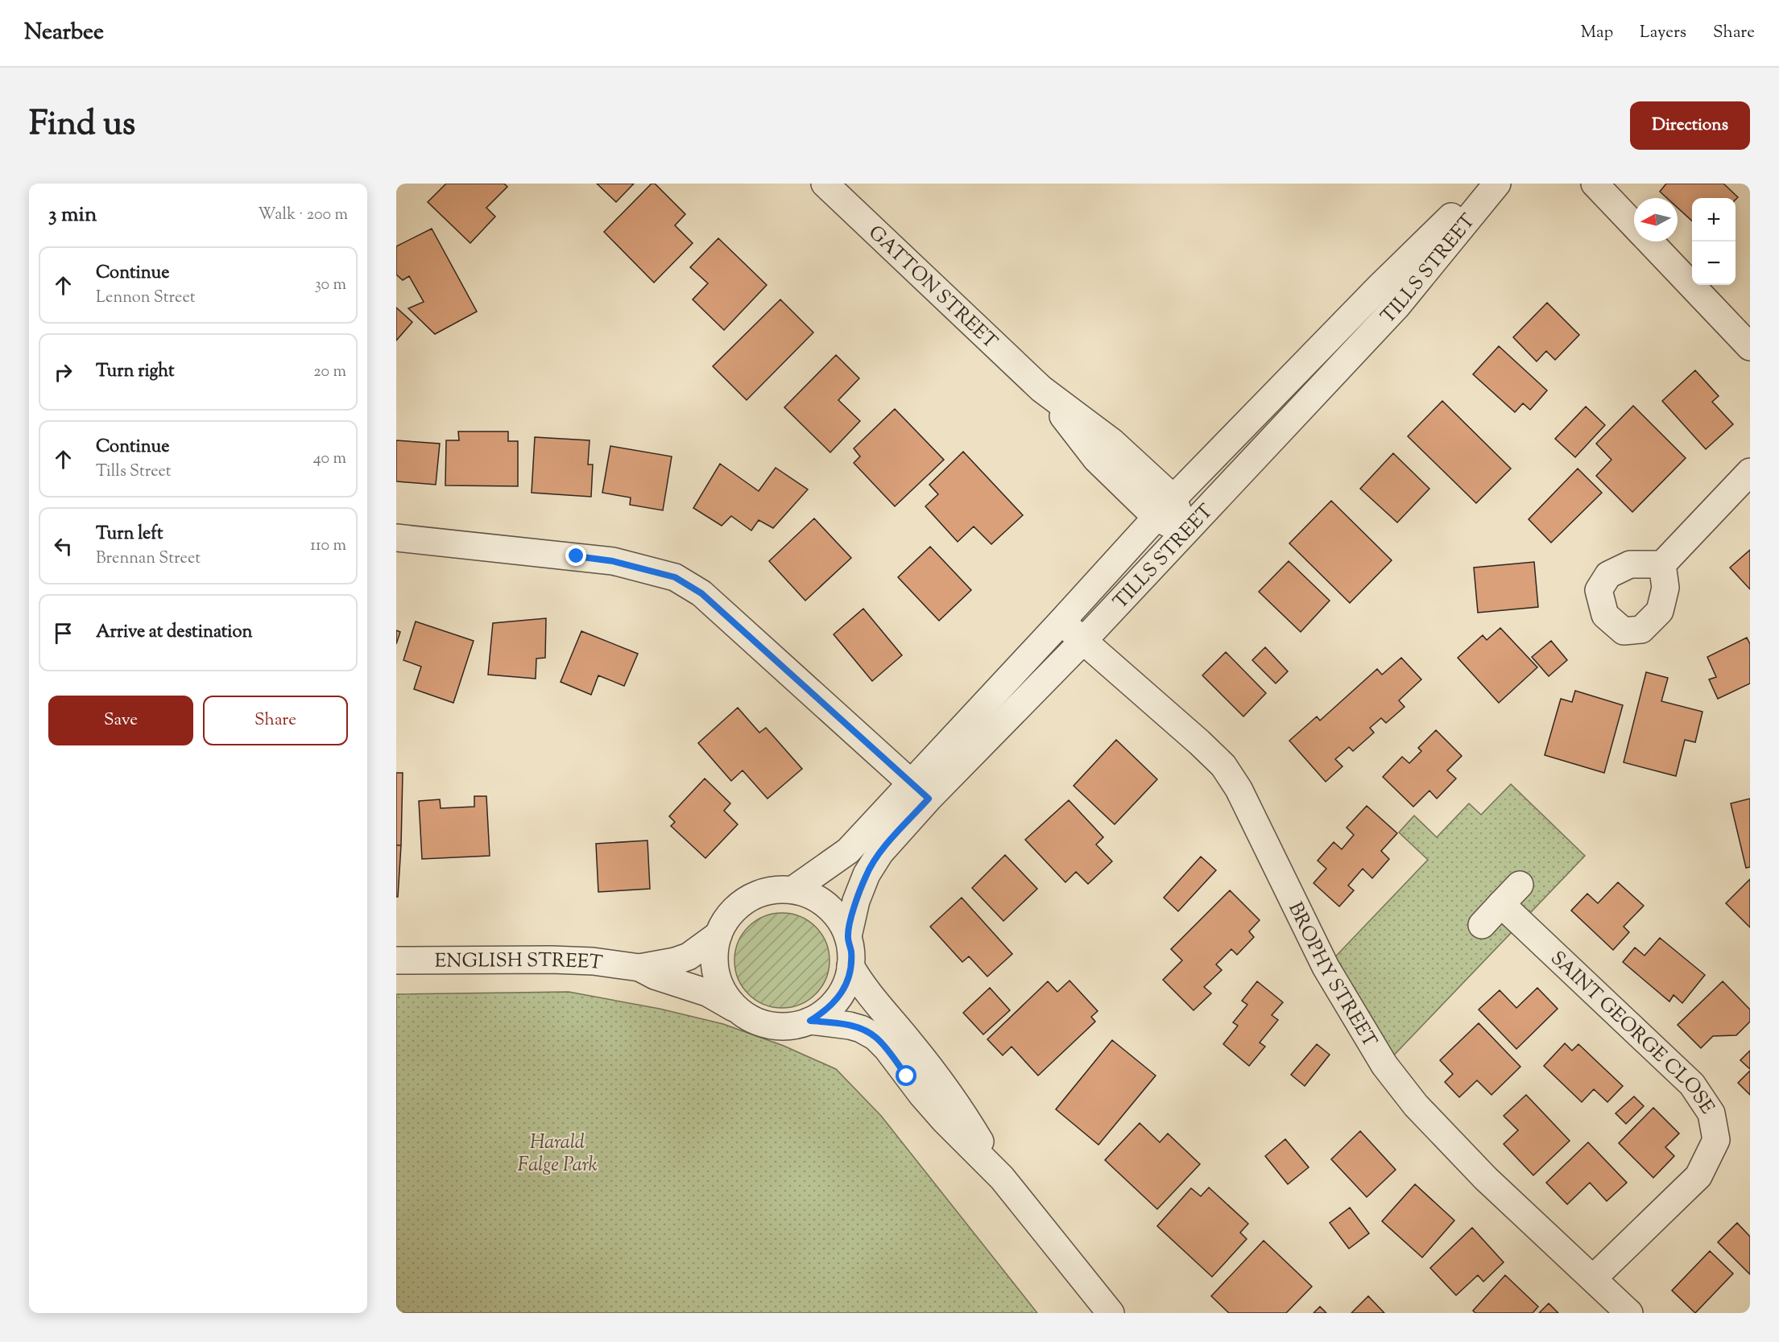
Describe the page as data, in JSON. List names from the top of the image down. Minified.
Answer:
{"streets":{"street":["TILLS STREET","GATTON STREET","ENGLISH STREET","BROPHY STREET","SAINT GEORGE CLOSE"]},"crossings":[["TILLS STREET","GATTON STREET"],["TILLS STREET","ENGLISH STREET"],["TILLS STREET","BROPHY STREET"],["BROPHY STREET","SAINT GEORGE CLOSE"]],"parks":["Harald Falge Park"],"north":"left","page":{"header":"Nearbee","nav":["Map","Layers","Share"],"title":"Find us","buttons":["Directions",["Save","Share"]],"heading":["3 min","Walk · 200 m"],"map_buttons":["+","−"],"list":[["Continue","Lennon Street","30 m"],["Turn right","20 m"],["Continue","Tills Street","40 m"],["Turn left","Brennan Street","110 m"],"Arrive at destination"]}}
